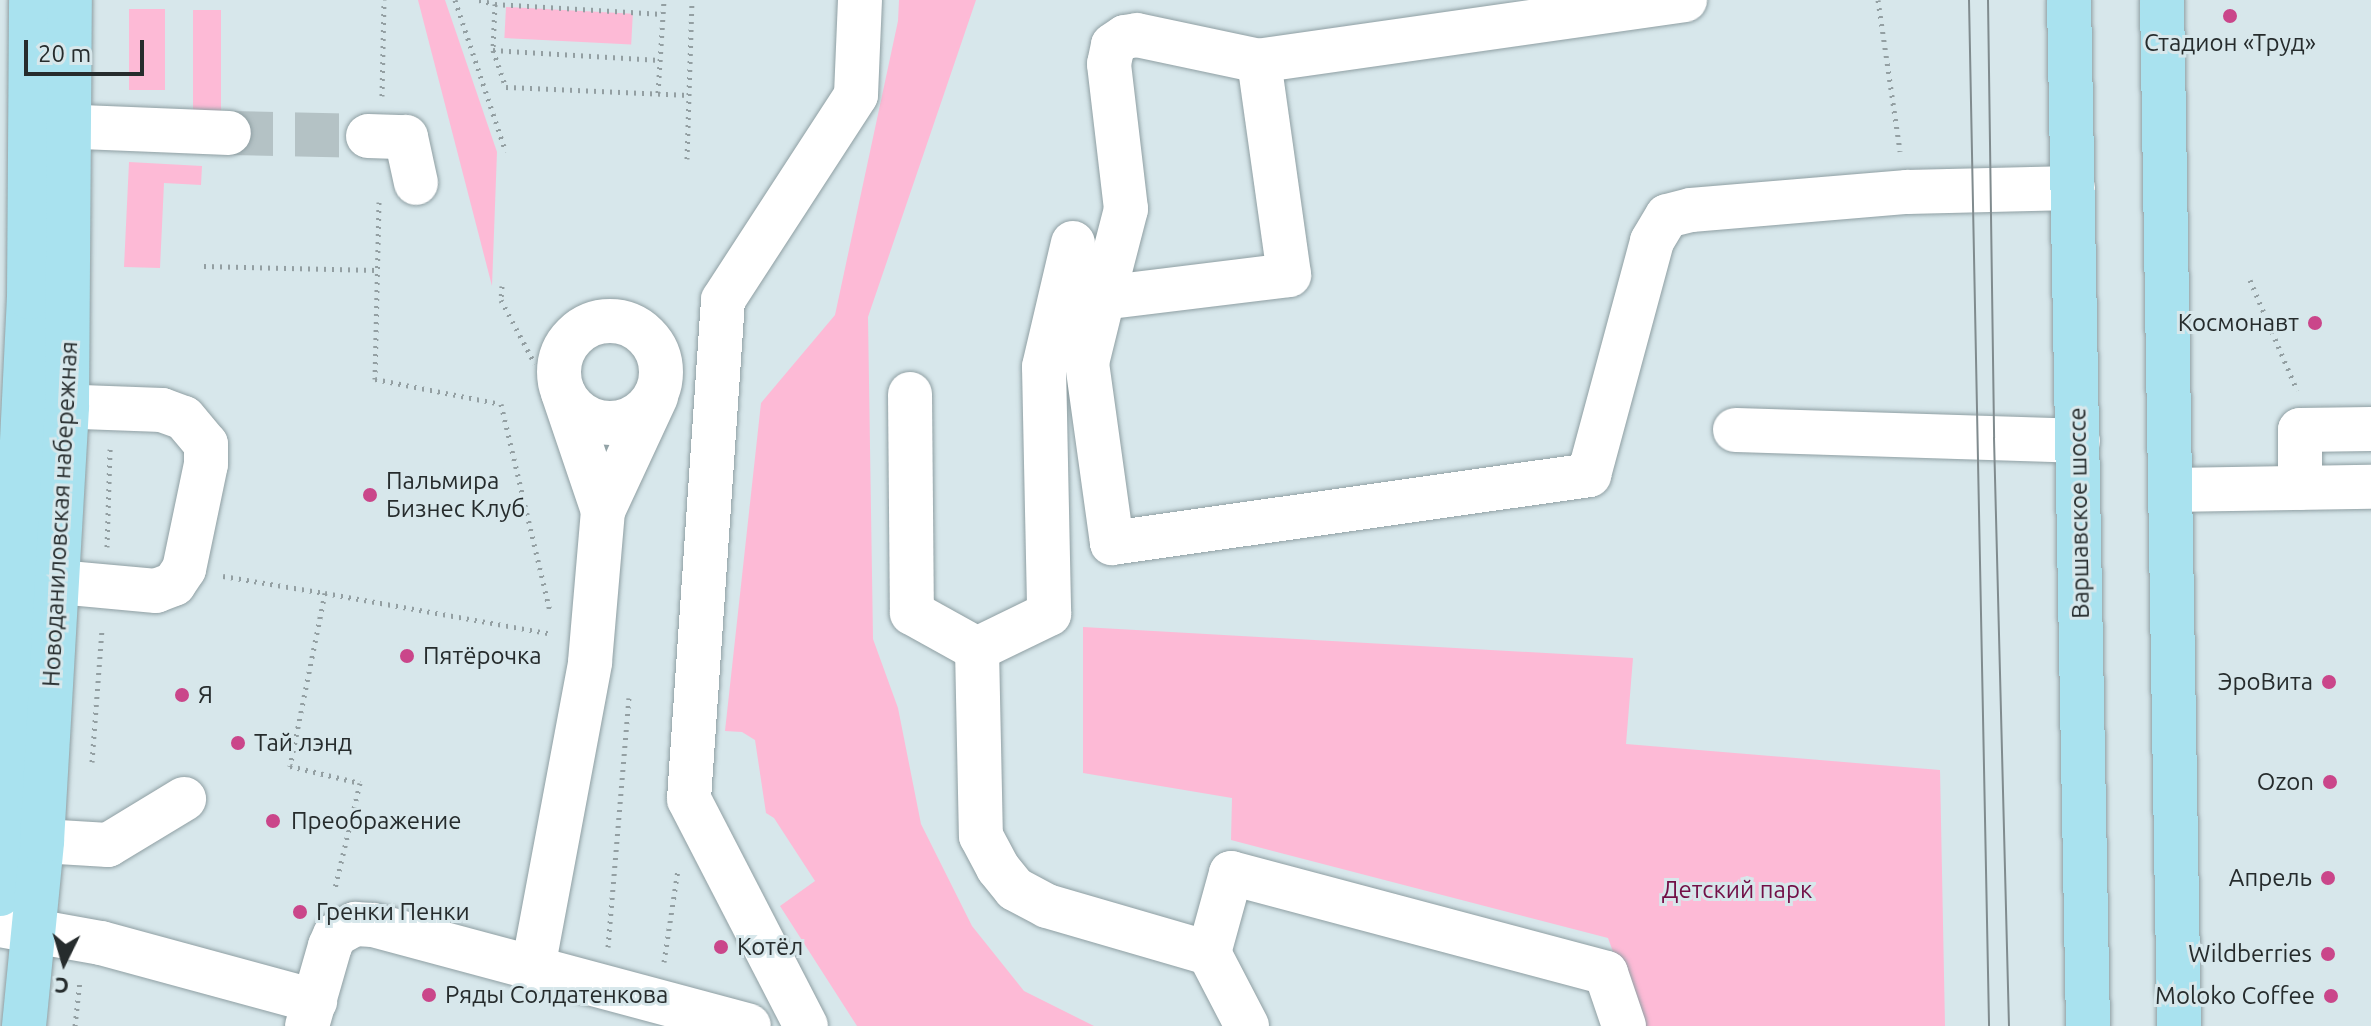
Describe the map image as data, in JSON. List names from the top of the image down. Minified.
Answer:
{"streets":{"main road":["Варшавское шоссе","Новоданиловская набережная"]},"parks":["Детский парк"],"places":["Стадион «Труд»","Космонавт","Пальмира Бизнес Клуб","Пятёрочка","ЭроВита","Я","Тай лэнд","Ozon","Преображение","Апрель","Гренки Пенки","Котёл","Wildberries","Ряды Солдатенкова","Moloko Coffee"],"scale_bar":"20 m","north":"bottom"}
